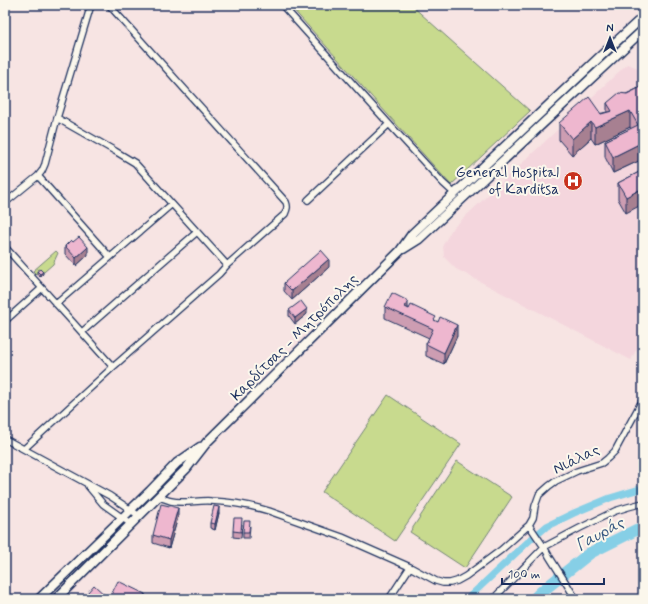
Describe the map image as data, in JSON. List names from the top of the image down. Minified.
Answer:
{"streets":{"main road":["Καρδίτσας - Μητρόπολης"],"street":["Νιάλας"]},"water":["Γαυράς"],"places":{"hospital":["General Hospital of Karditsa"]},"scale_bar":"100 m","north":"top"}
